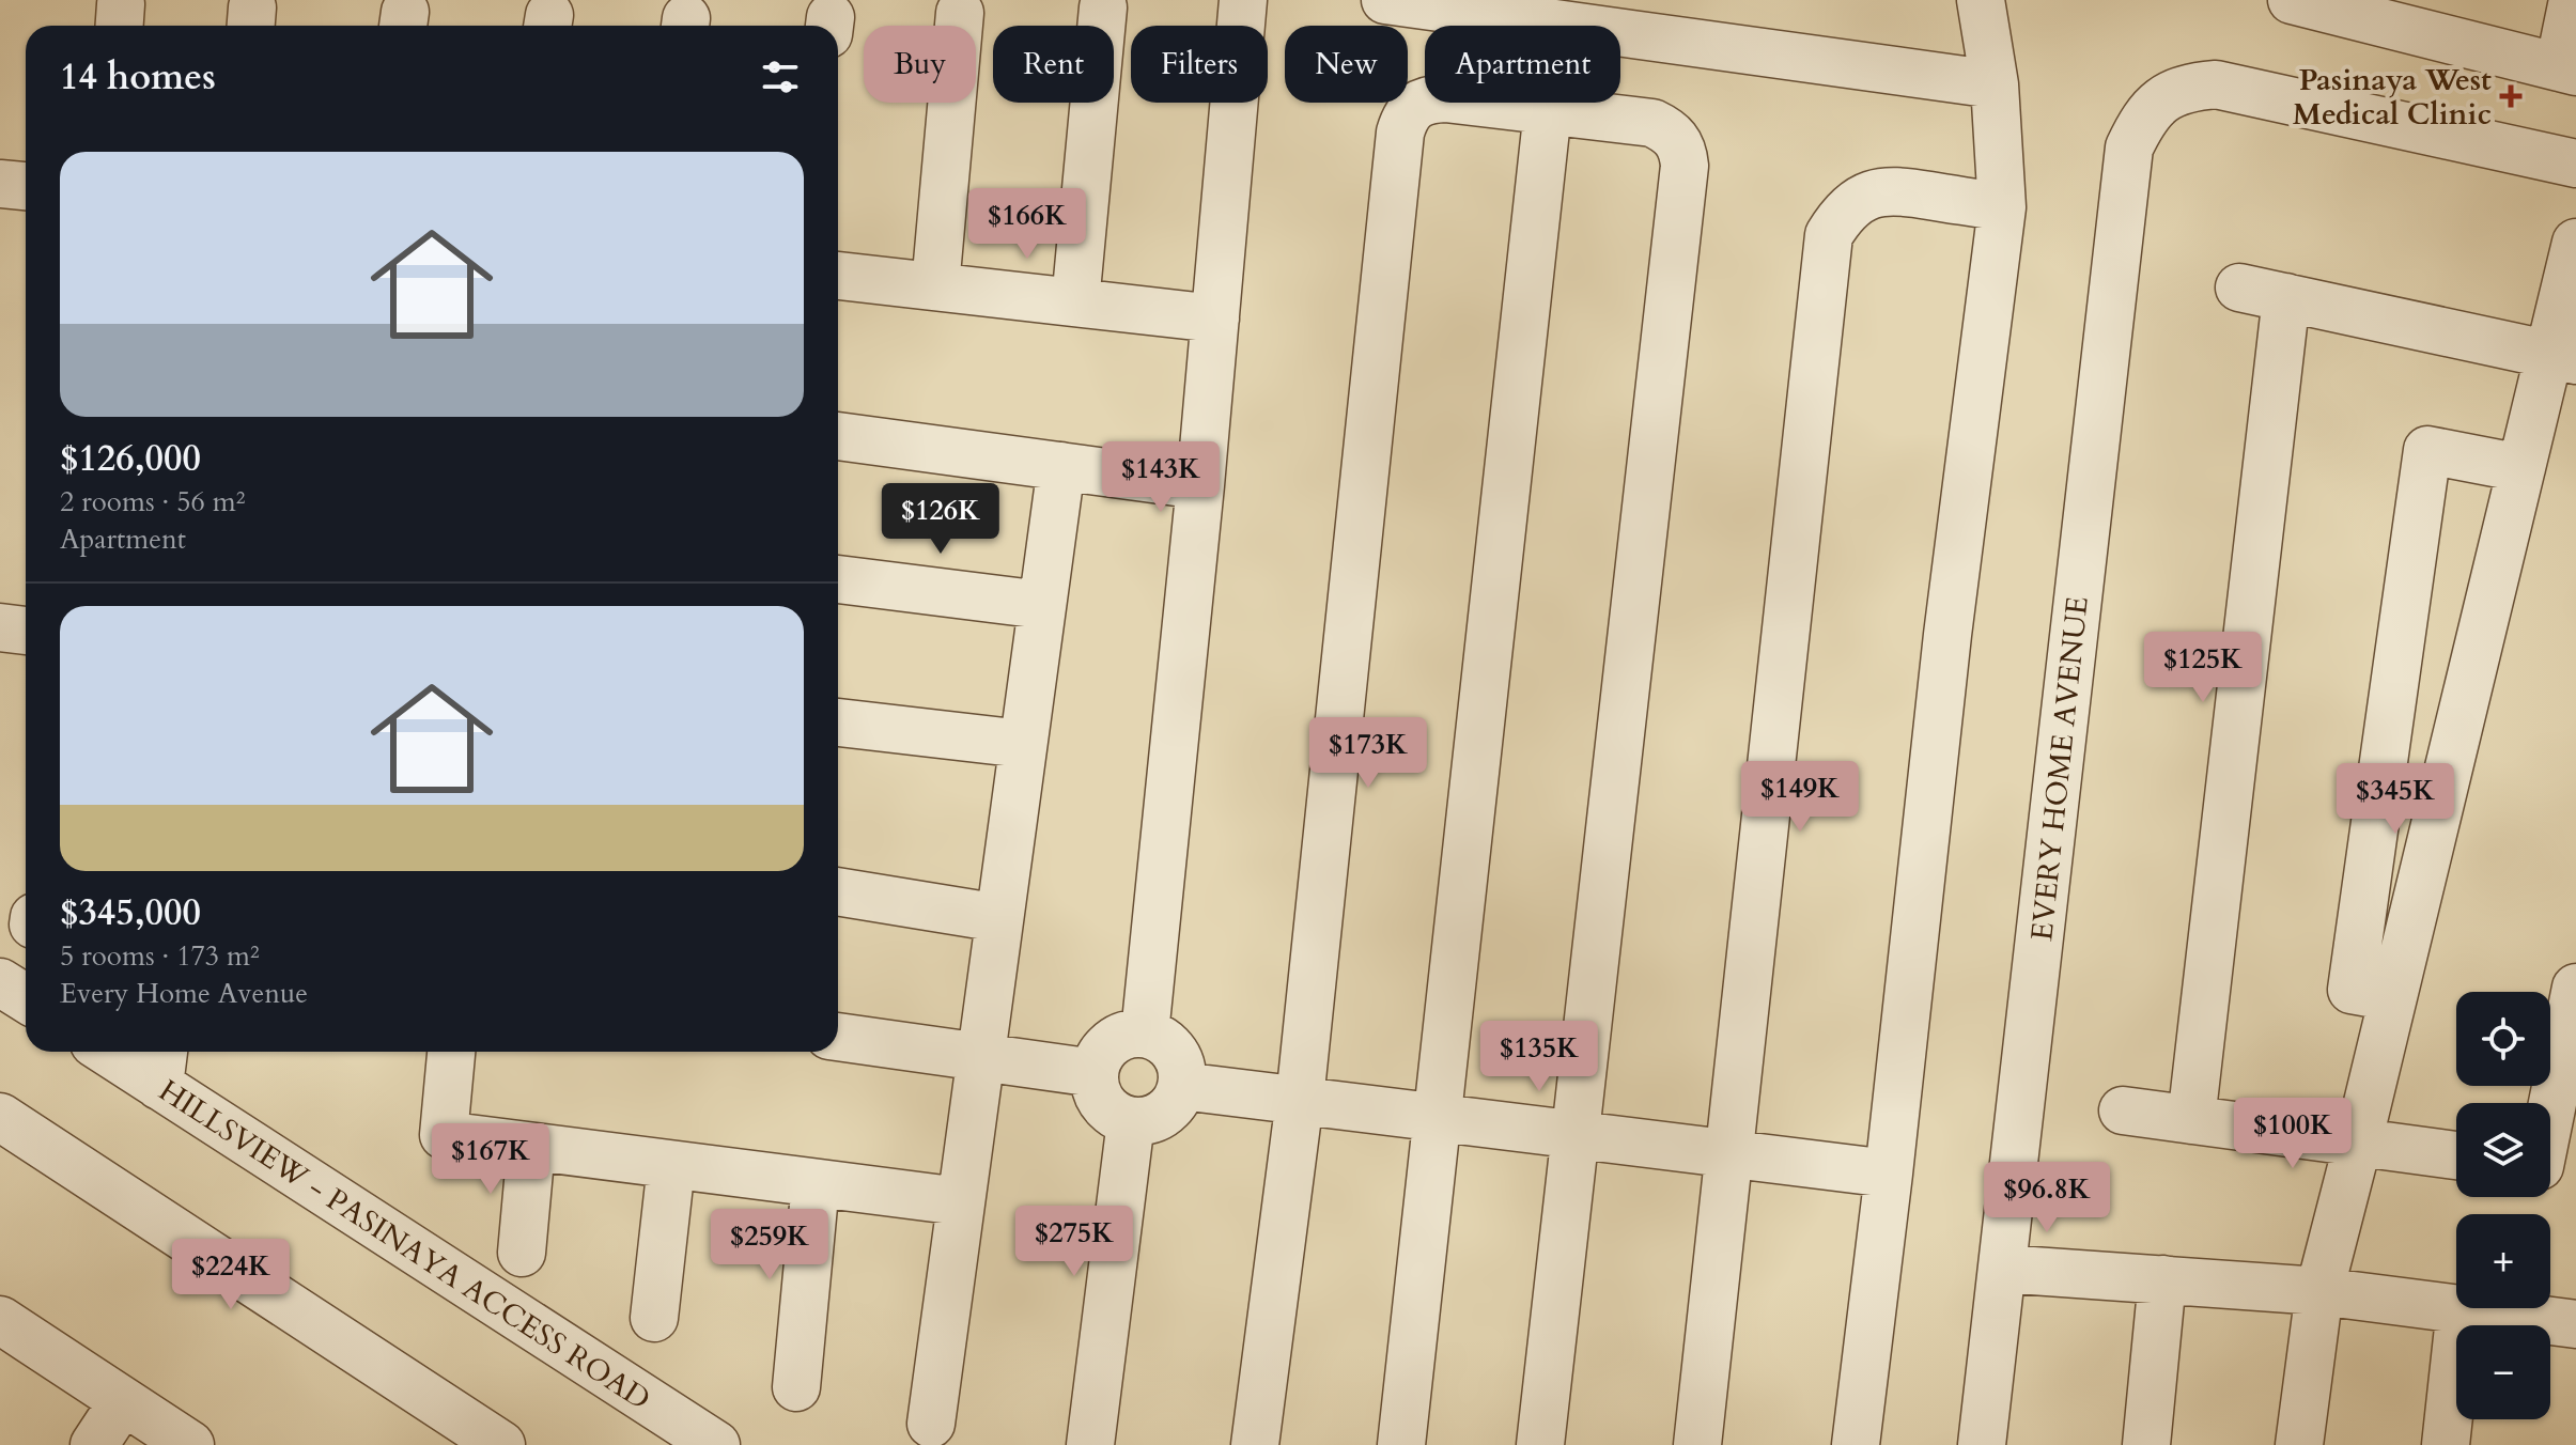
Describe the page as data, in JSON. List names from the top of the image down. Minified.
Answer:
{"streets":{"street":["EVERY HOME AVENUE","HILLSVIEW - PASINAYA ACCESS ROAD"]},"places":{"health":["Pasinaya West Medical Clinic"]},"page":{"chip":["Buy","Rent","Filters","New","Apartment"],"heading":"14 homes","list":[{"name":"$126,000","note":"2 rooms · 56 m² · Apartment"},{"name":"$345,000","note":"5 rooms · 173 m² · Every Home Avenue"}],"price":["$166K","$143K","$126K","$125K","$173K","$149K","$345K","$135K","$100K","$167K","$96.8K","$275K","$259K","$224K"],"map_buttons":["+","−"]}}
